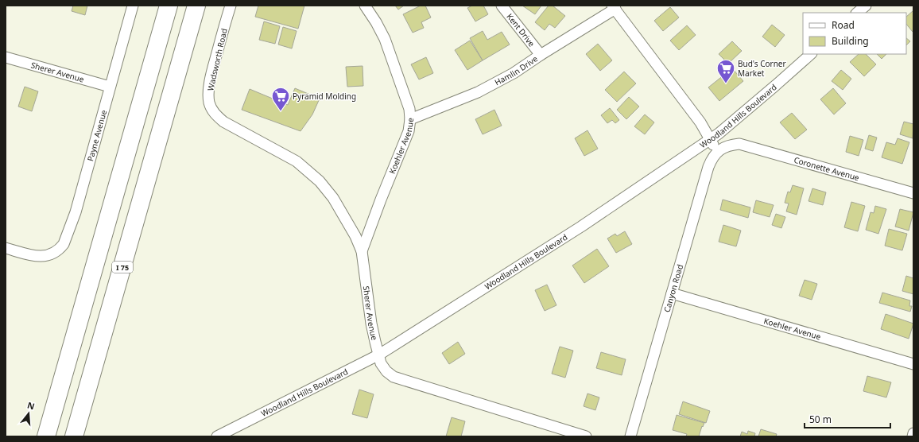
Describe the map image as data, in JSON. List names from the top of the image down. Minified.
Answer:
{"streets":{"highway":["I 75"],"street":["Kent Drive","Wadsworth Road","Hamlin Drive","Sherer Avenue","Woodland Hills Boulevard","Payne Avenue","Koehler Avenue","Coronette Avenue","Canyon Road"]},"crossings":[["Kent Drive","Hamlin Drive"],["Wadsworth Road","Sherer Avenue"],["Hamlin Drive","Koehler Avenue"],["Sherer Avenue","Woodland Hills Boulevard"],["Sherer Avenue","Payne Avenue"],["Sherer Avenue","Koehler Avenue"],["Woodland Hills Boulevard","Coronette Avenue"],["Koehler Avenue","Canyon Road"],["Coronette Avenue","Canyon Road"]],"places":{"supermarket":["Bud's Corner Market","Pyramid Molding"]},"legend":["Road","Building"],"scale_bar":"50 m","north":"top"}
